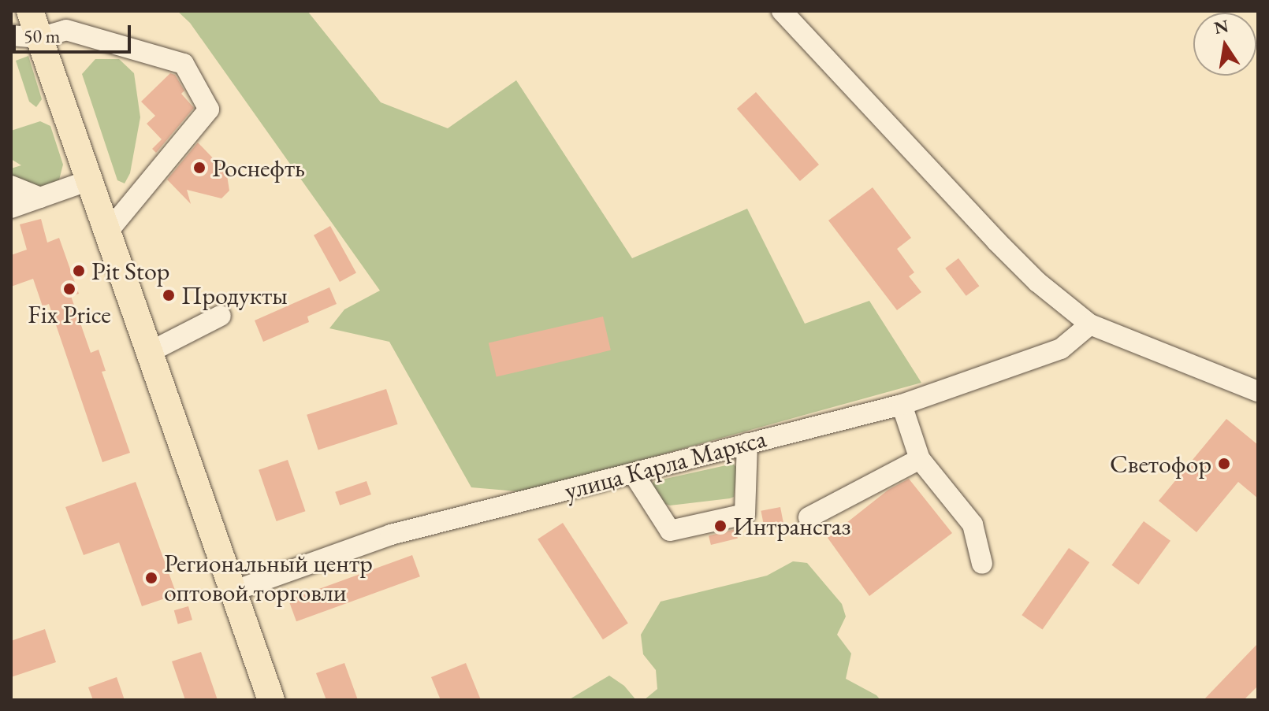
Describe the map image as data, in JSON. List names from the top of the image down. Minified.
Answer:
{"streets":{"street":["улица Карла Маркса"]},"places":["Роснефть","Pit Stop","Fix Price","Продукты","Светофор","Интрансгаз","Региональный центр оптовой торговли"],"scale_bar":"50 m","north":"top"}
